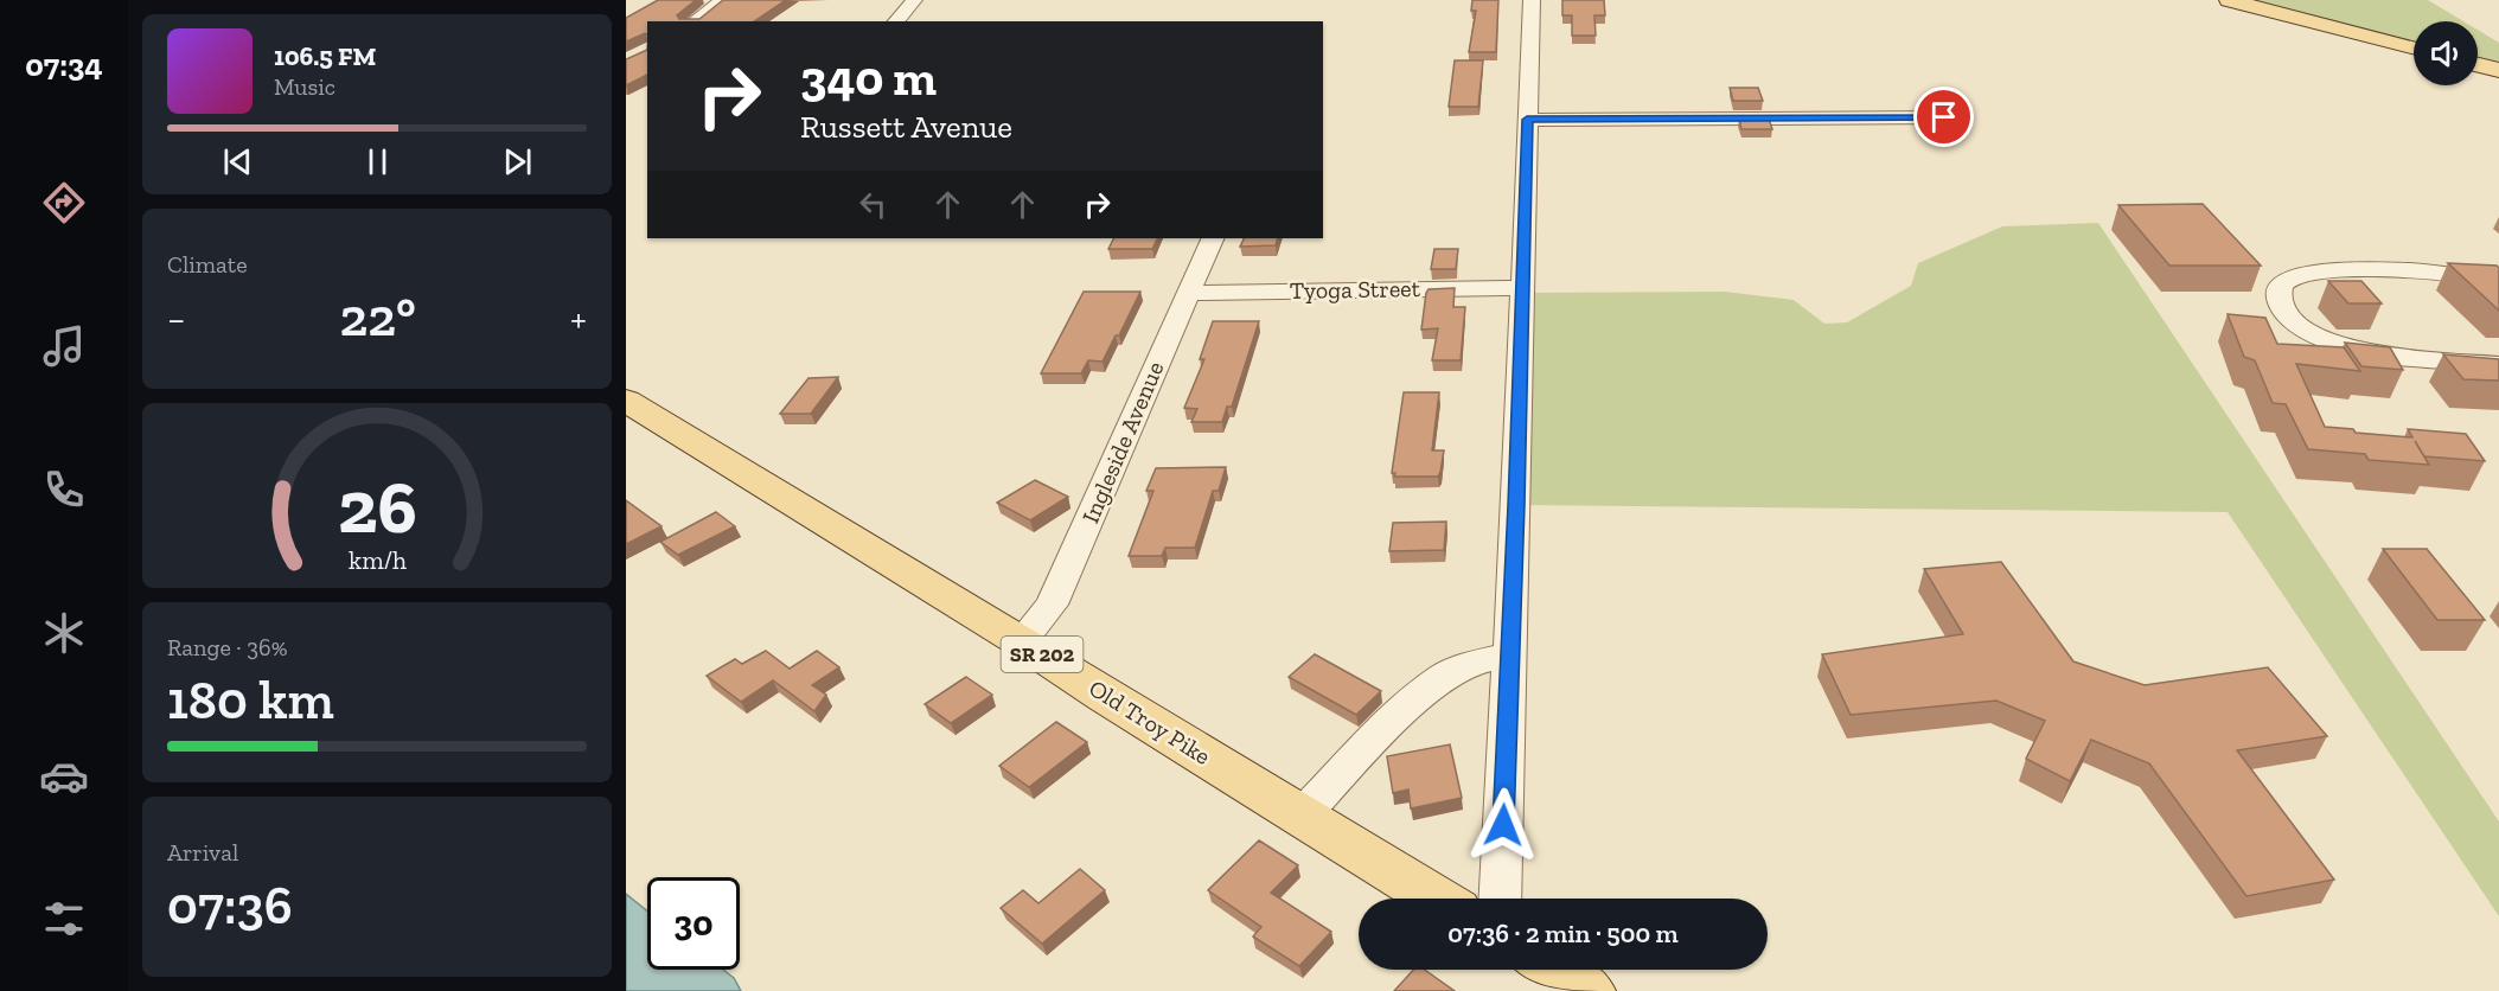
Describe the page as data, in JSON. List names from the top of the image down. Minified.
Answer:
{"streets":{"main road":["SR 202","Old Troy Pike"],"street":["Tyoga Street","Ingleside Avenue"]},"crossings":[["Tyoga Street","Ingleside Avenue"],["Ingleside Avenue","Old Troy Pike"]],"page":{"tabs":"07:34","turn":["340 m","Russett Avenue"],"song":["106.5 FM","Music"],"tile":["Climate",["Range · 36%","180 km"],["Arrival","07:36"]],"heat":["−","22°","+"],"limit":"30","trip":"07:36 · 2 min · 500 m","gauge":["26","km/h"]}}
